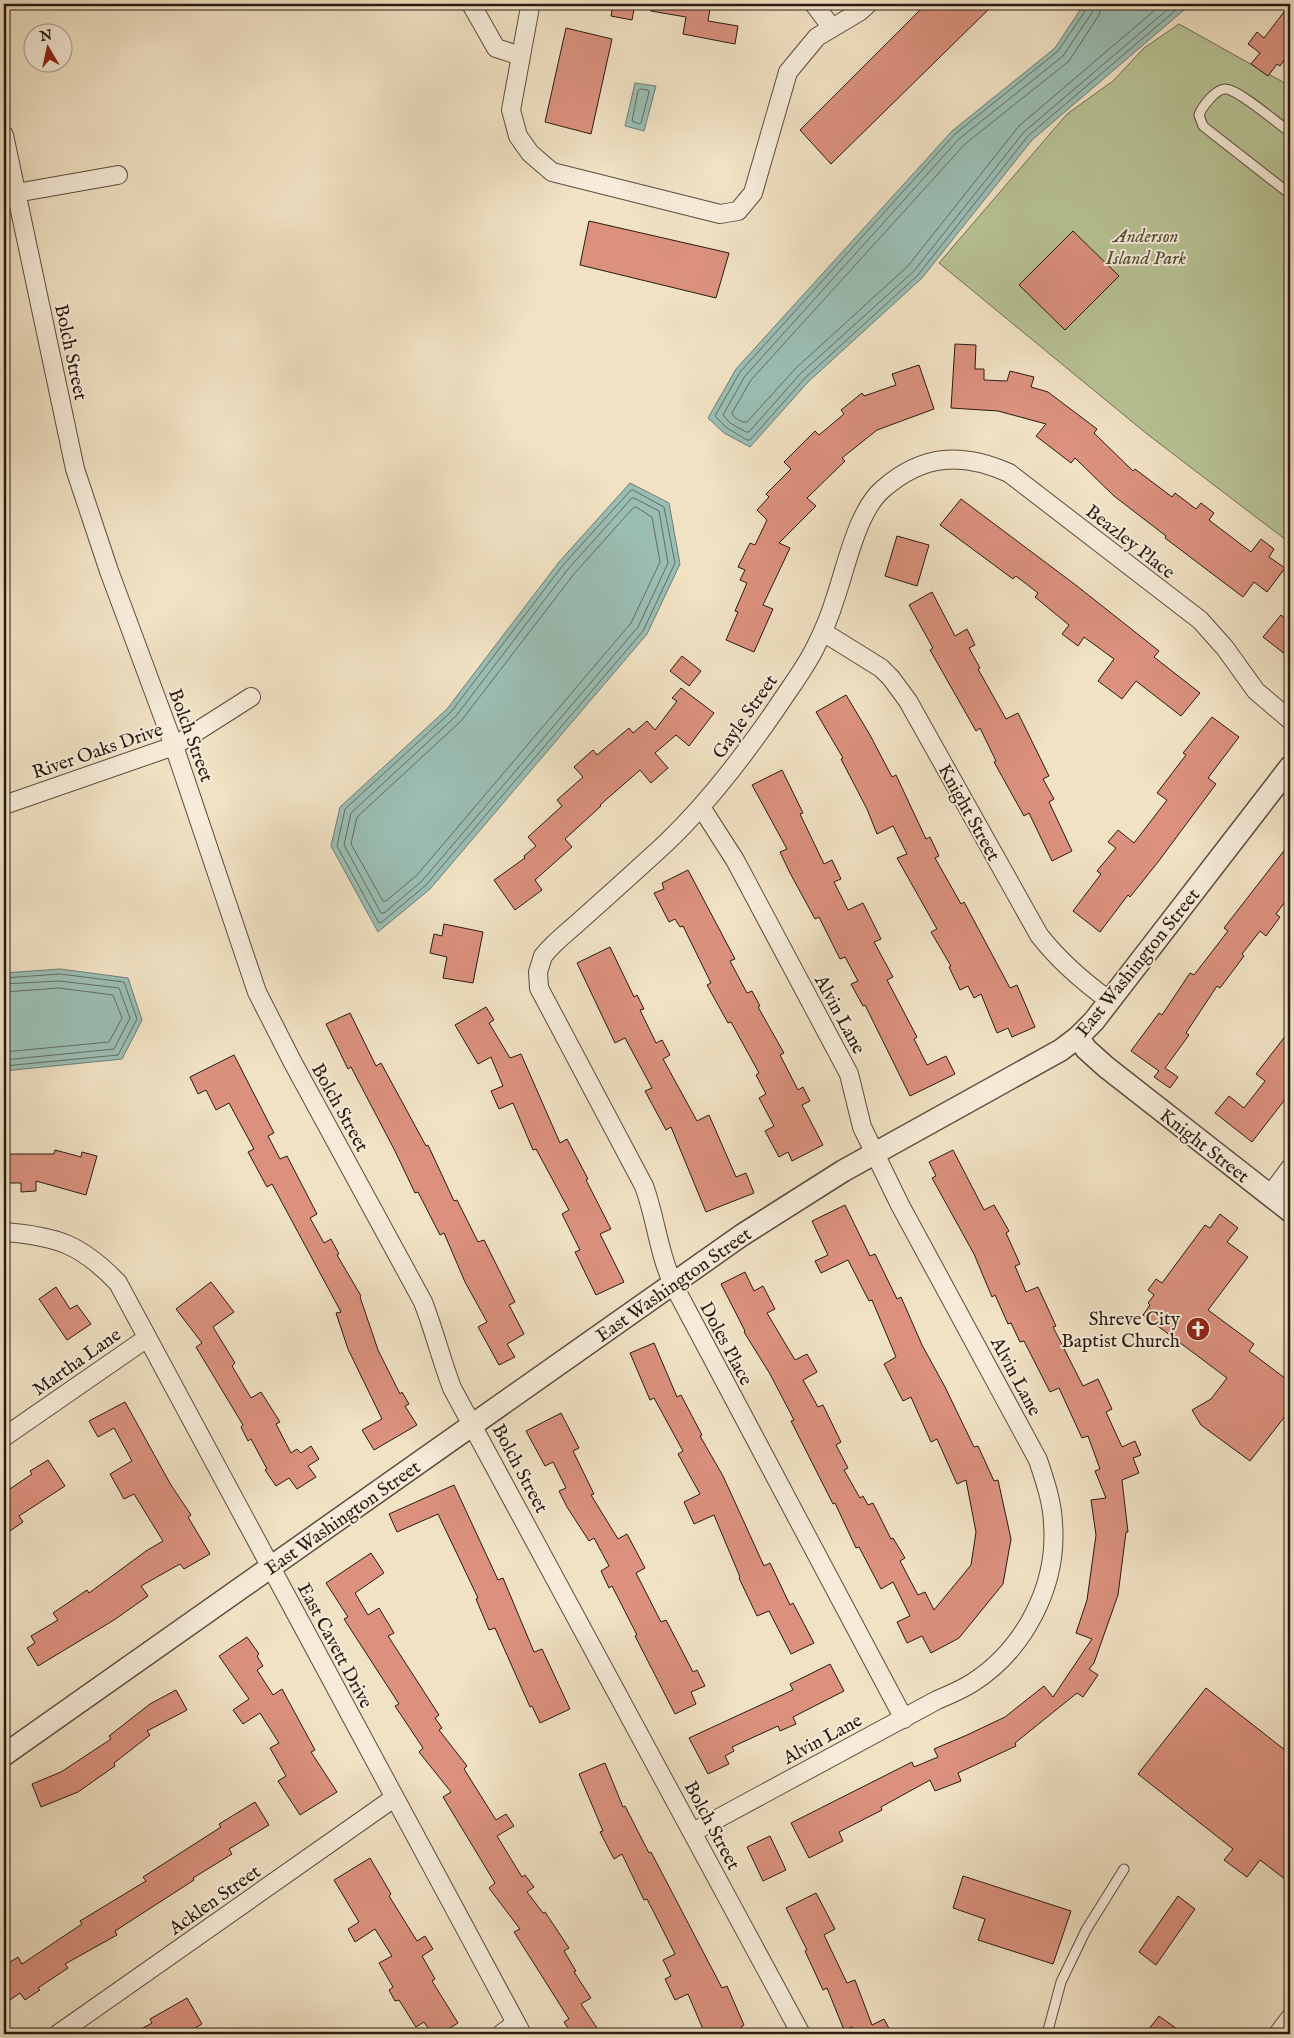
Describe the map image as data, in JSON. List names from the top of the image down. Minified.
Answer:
{"streets":{"street":["Bolch Street","Beazley Place","Gayle Street","River Oaks Drive","Knight Street","East Washington Street","Alvin Lane","Doles Place","Martha Lane","East Cavett Drive","Acklen Street"]},"crossings":[["Bolch Street","River Oaks Drive"],["Bolch Street","East Washington Street"],["Bolch Street","Alvin Lane"],["Beazley Place","Gayle Street"],["Gayle Street","Knight Street"],["Gayle Street","Alvin Lane"],["Gayle Street","Doles Place"],["Knight Street","East Washington Street"],["East Washington Street","Alvin Lane"],["East Washington Street","Doles Place"],["East Washington Street","East Cavett Drive"],["Alvin Lane","Doles Place"],["Martha Lane","East Cavett Drive"],["East Cavett Drive","Acklen Street"]],"parks":["Anderson Island Park"],"places":{"church":["Shreve City Baptist Church"]},"north":"top"}
